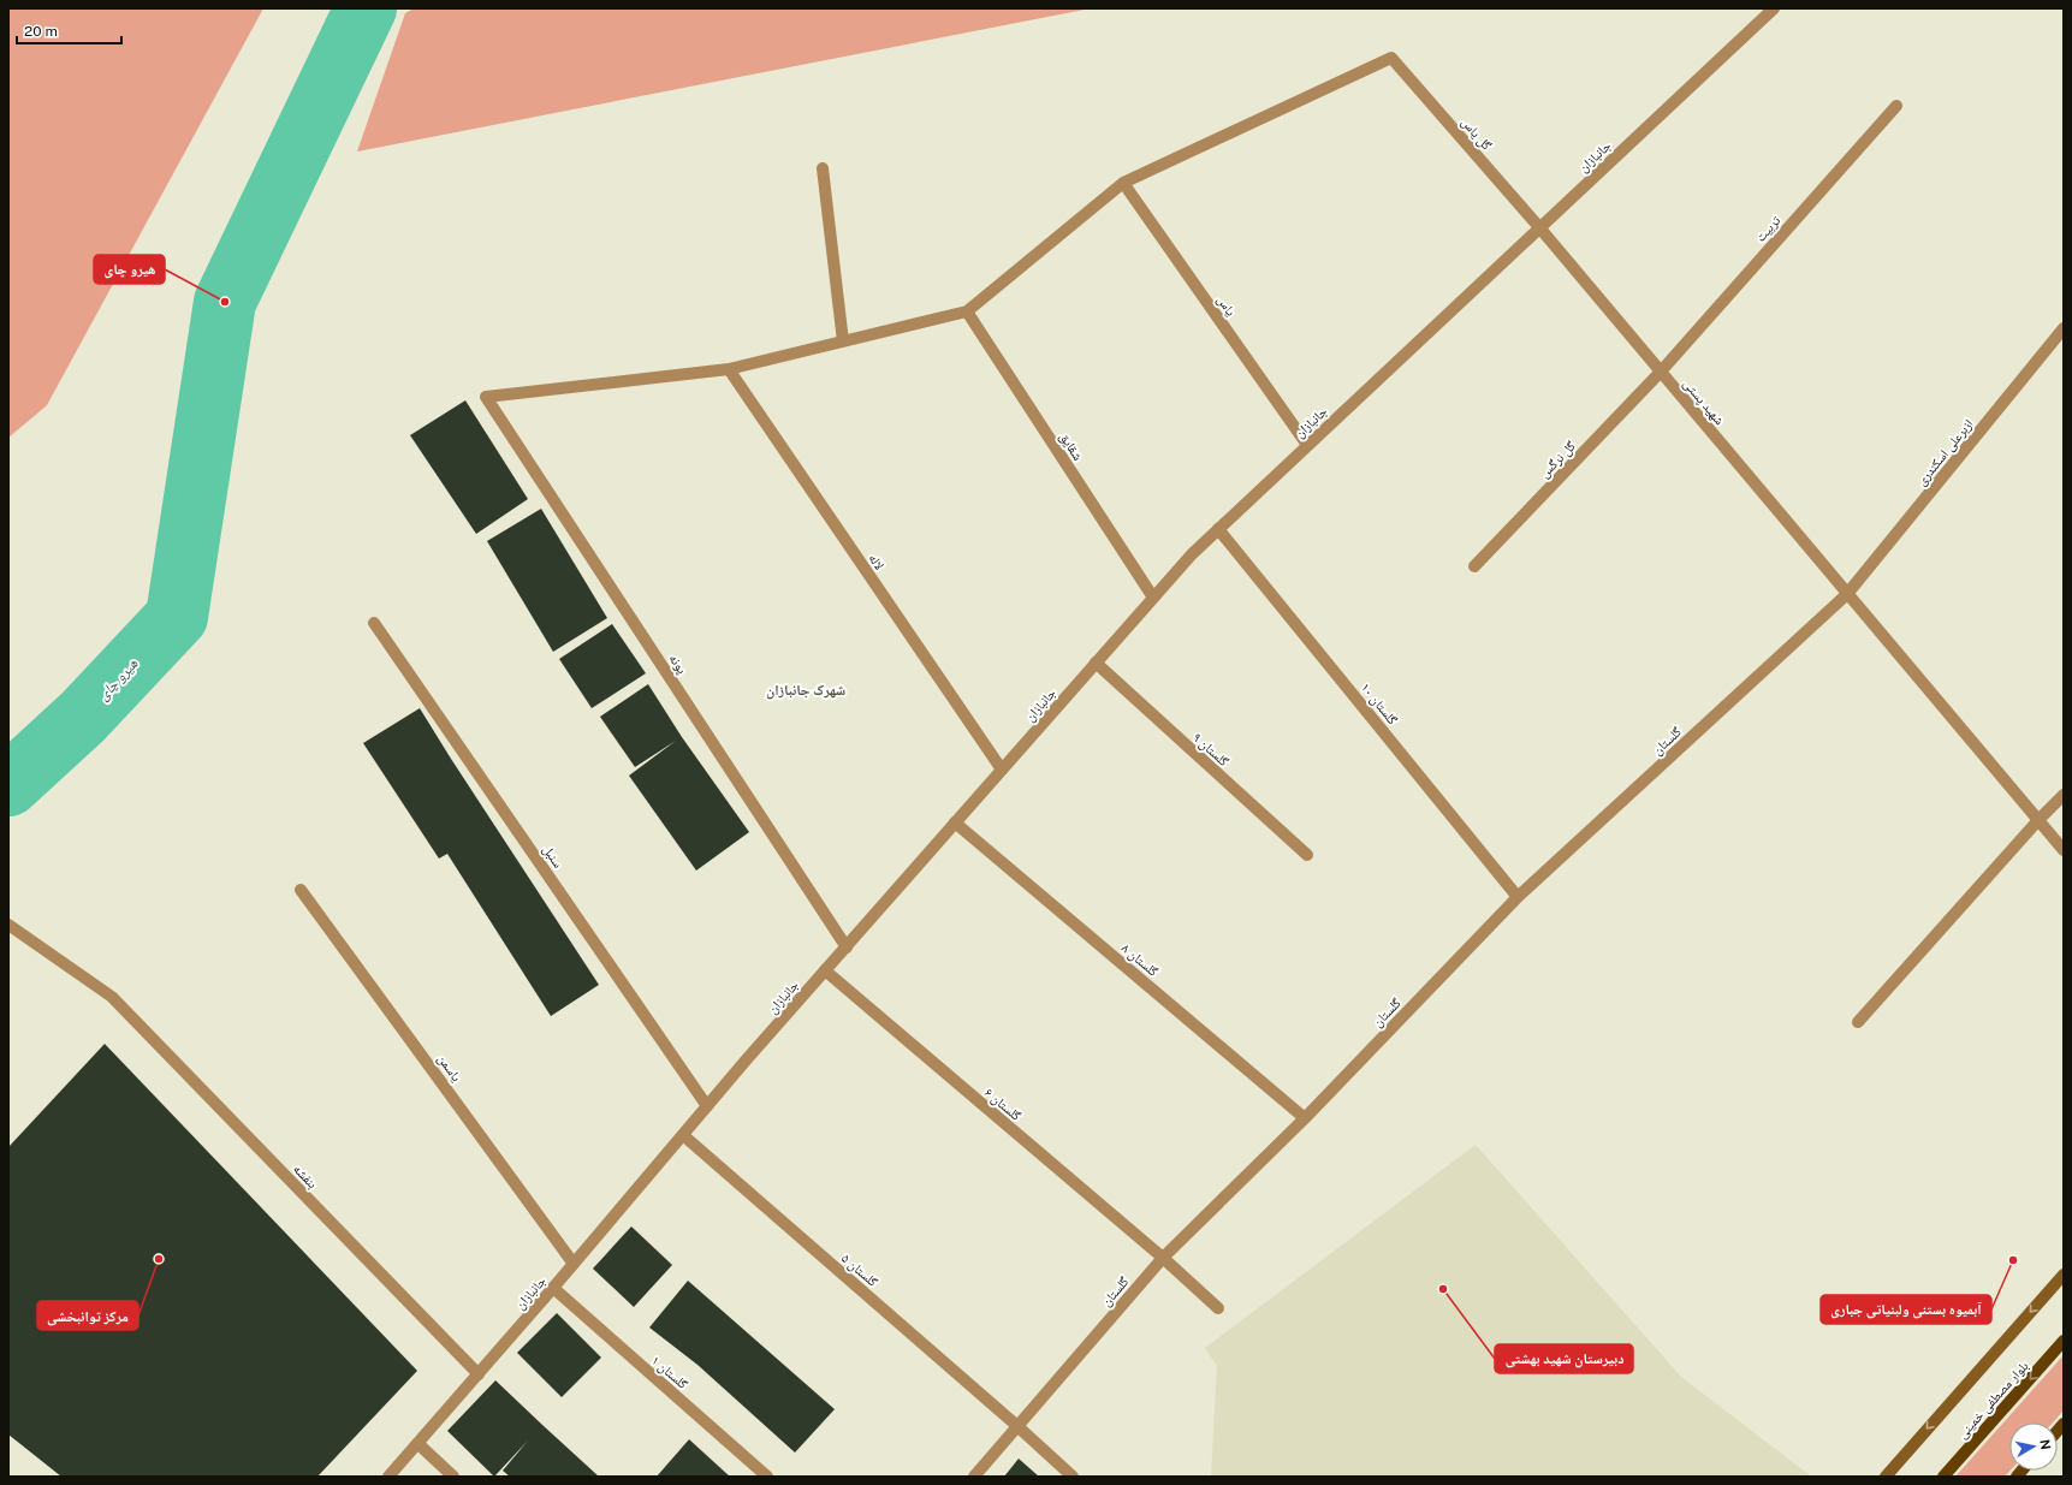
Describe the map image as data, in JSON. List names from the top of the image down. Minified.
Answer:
{"streets":{"main road":["بلوار مصطفی خمینی"],"street":["گل یاس","جانبازان","تربیت","یاس","شهید پستی","شقایق","ازبرعلی اسکندری","گل نرگس","لاله","پونه","گلستان ۱۰","گلستان","گلستان ۹","سنبل","گلستان ۸","یاسمن","گلستان ۶","بنفشه","گلستان ۵","گلستان ۱"]},"crossings":[["گل یاس","جانبازان"],["گل یاس","یاس"],["گل یاس","شهید پستی"],["جانبازان","یاس"],["جانبازان","شهید پستی"],["جانبازان","شقایق"],["جانبازان","لاله"],["جانبازان","پونه"],["جانبازان","گلستان ۱۰"],["جانبازان","گلستان ۹"],["جانبازان","سنبل"],["جانبازان","گلستان ۸"],["جانبازان","یاسمن"],["جانبازان","گلستان ۶"],["جانبازان","بنفشه"],["جانبازان","گلستان ۵"],["جانبازان","گلستان ۱"],["تربیت","شهید پستی"],["تربیت","گل نرگس"],["شهید پستی","ازبرعلی اسکندری"],["شهید پستی","گل نرگس"],["شهید پستی","گلستان"],["ازبرعلی اسکندری","گلستان"],["لاله","پونه"],["گلستان ۱۰","گلستان"],["گلستان","گلستان ۸"],["گلستان","گلستان ۶"],["گلستان","گلستان ۵"]],"districts":["شهرک جانبازان"],"water":["هیرو چای"],"places":["هیرو چای","مرکز توانبخشی","آبمیوه بستنی ولبنیاتی جباری","دبیرستان شهید بهشتی"],"scale_bar":"20 m","north":"right"}
